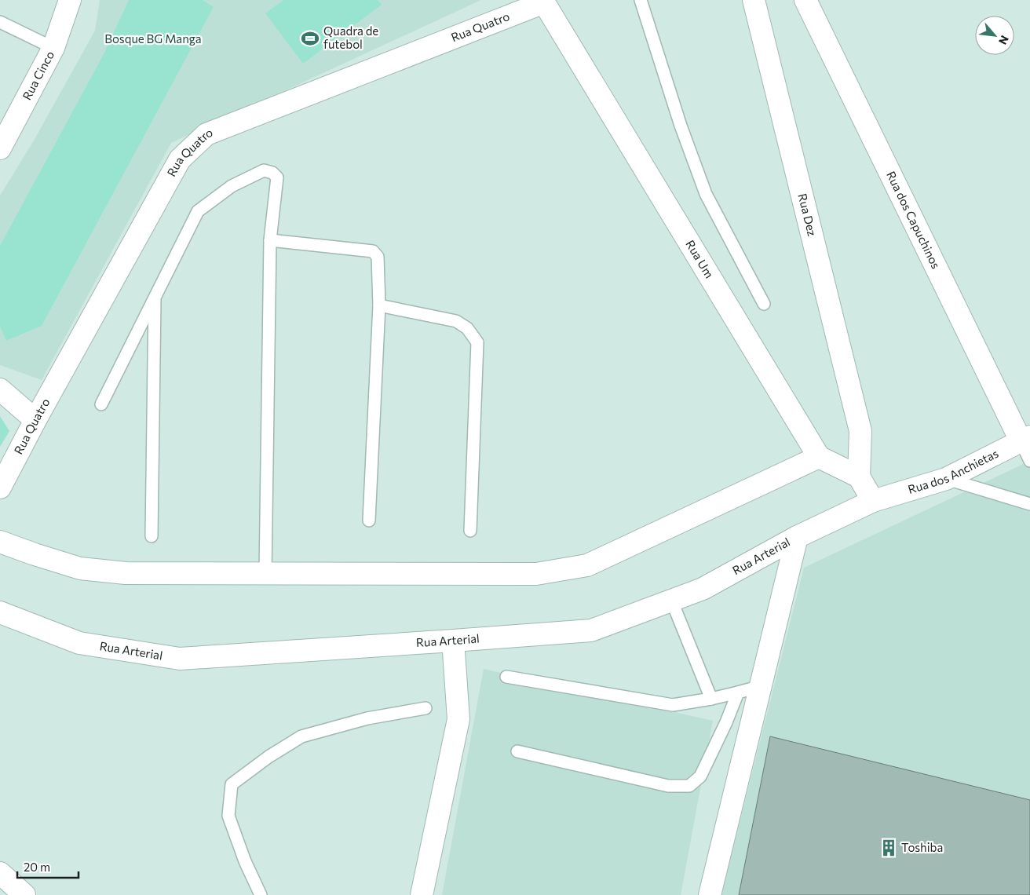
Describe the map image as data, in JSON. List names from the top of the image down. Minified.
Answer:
{"streets":{"street":["Rua Quatro","Rua Cinco","Rua Dez","Rua dos Capuchinos","Rua Um","Rua dos Anchietas","Rua Arterial"]},"crossings":[["Rua Quatro","Rua Um"],["Rua dos Capuchinos","Rua dos Anchietas"],["Rua dos Anchietas","Rua Arterial"]],"parks":["Bosque BG Manga"],"places":{"sports":["Quadra de futebol"],"building":["Toshiba"]},"scale_bar":"20 m","north":"bottom right"}
